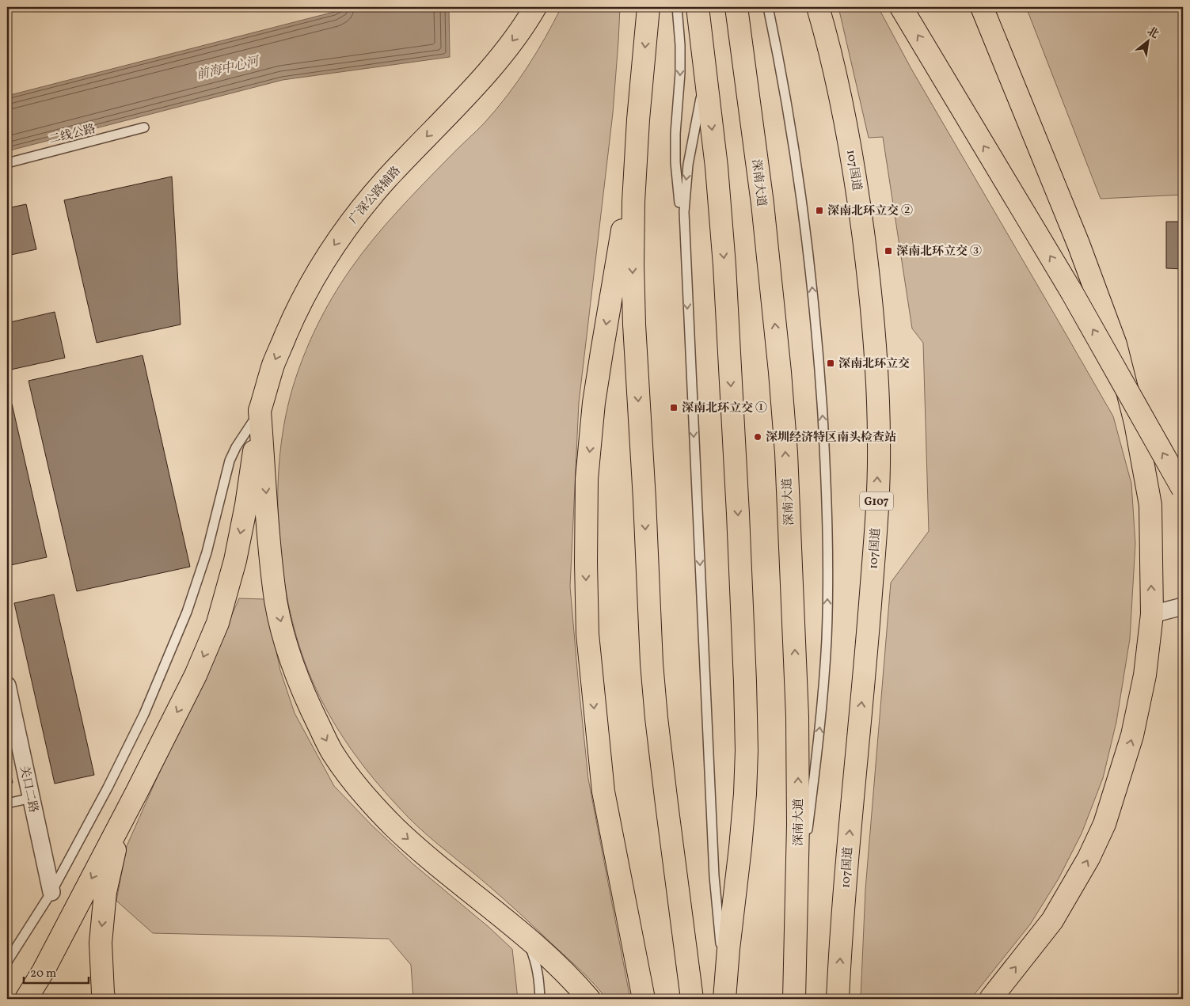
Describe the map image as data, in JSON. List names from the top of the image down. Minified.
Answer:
{"streets":{"main road":["107国道","深南大道","广深公路辅路","G107"],"street":["关口二路"],"lane":["二线公路"]},"one_way":["广深公路辅路"],"water":["前海中心河"],"places":{"transit":["深南北环立交 ②","深南北环立交 ③","深南北环立交","深南北环立交 ①"],"other":["深圳经济特区南头检查站"]},"scale_bar":"20 m","north":"top right"}
